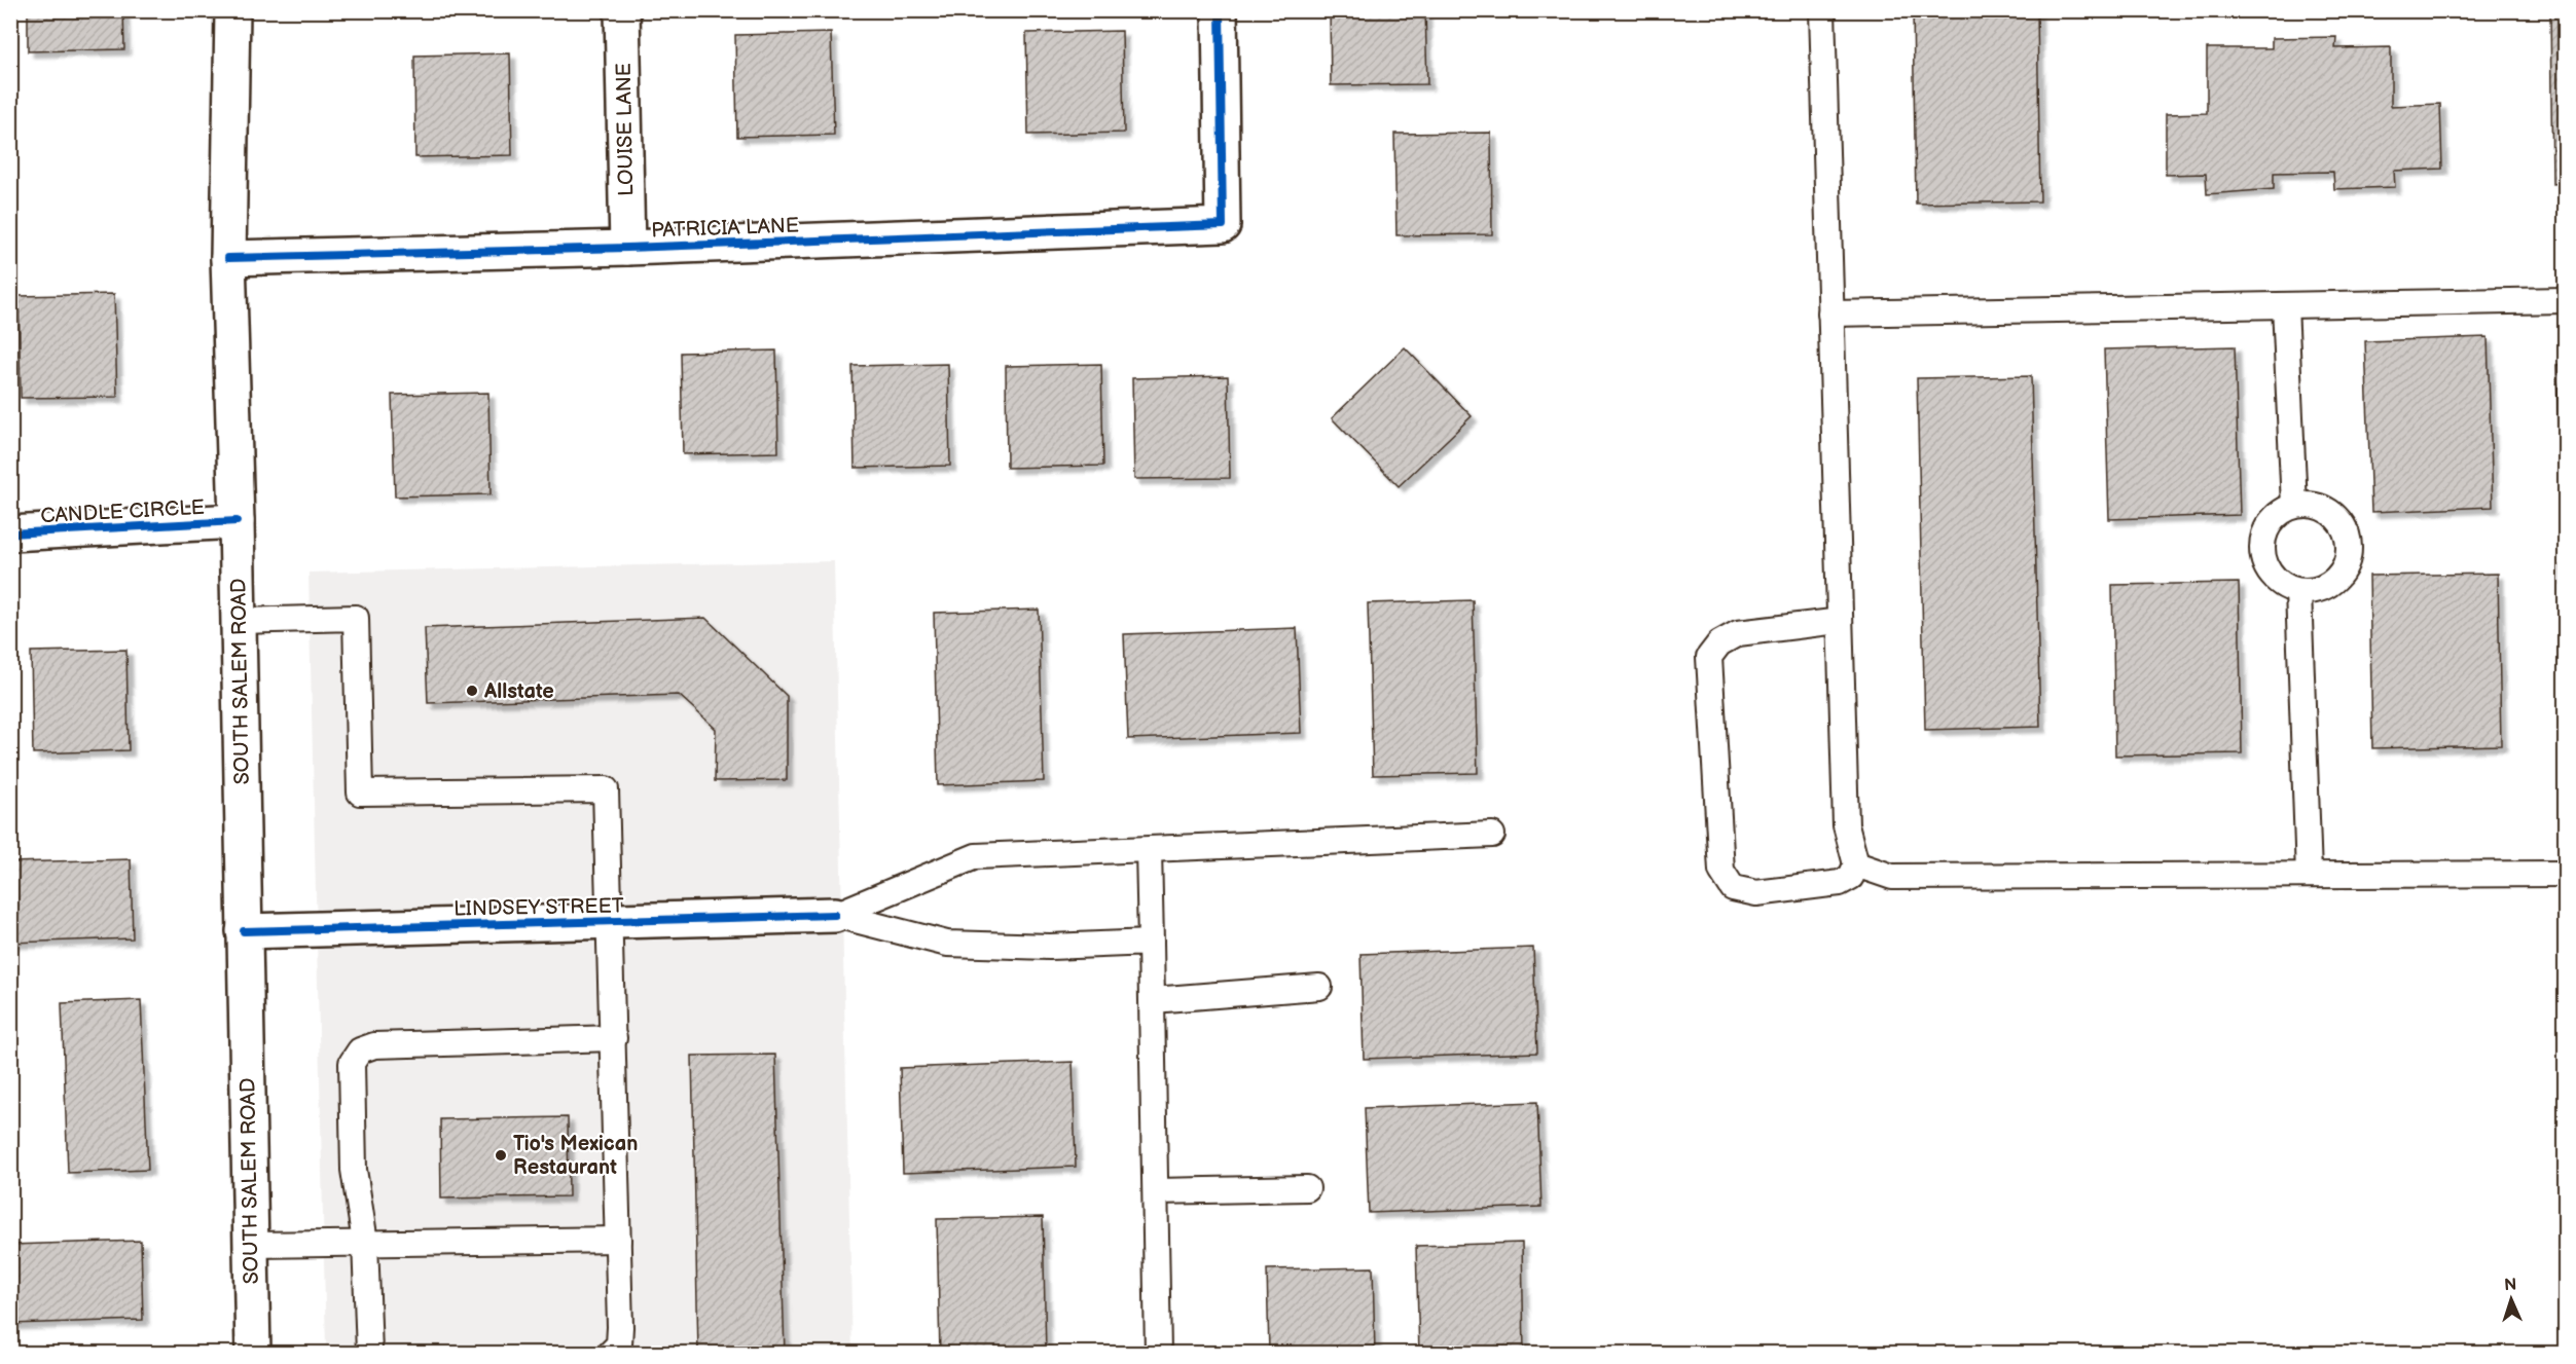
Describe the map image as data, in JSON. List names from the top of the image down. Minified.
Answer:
{"streets":{"street":["LOUISE LANE","PATRICIA LANE","CANDLE CIRCLE","SOUTH SALEM ROAD","LINDSEY STREET"]},"crossings":[["LOUISE LANE","PATRICIA LANE"],["PATRICIA LANE","SOUTH SALEM ROAD"],["CANDLE CIRCLE","SOUTH SALEM ROAD"],["SOUTH SALEM ROAD","LINDSEY STREET"]],"places":["Allstate","Tio's Mexican Restaurant"],"north":"top"}
